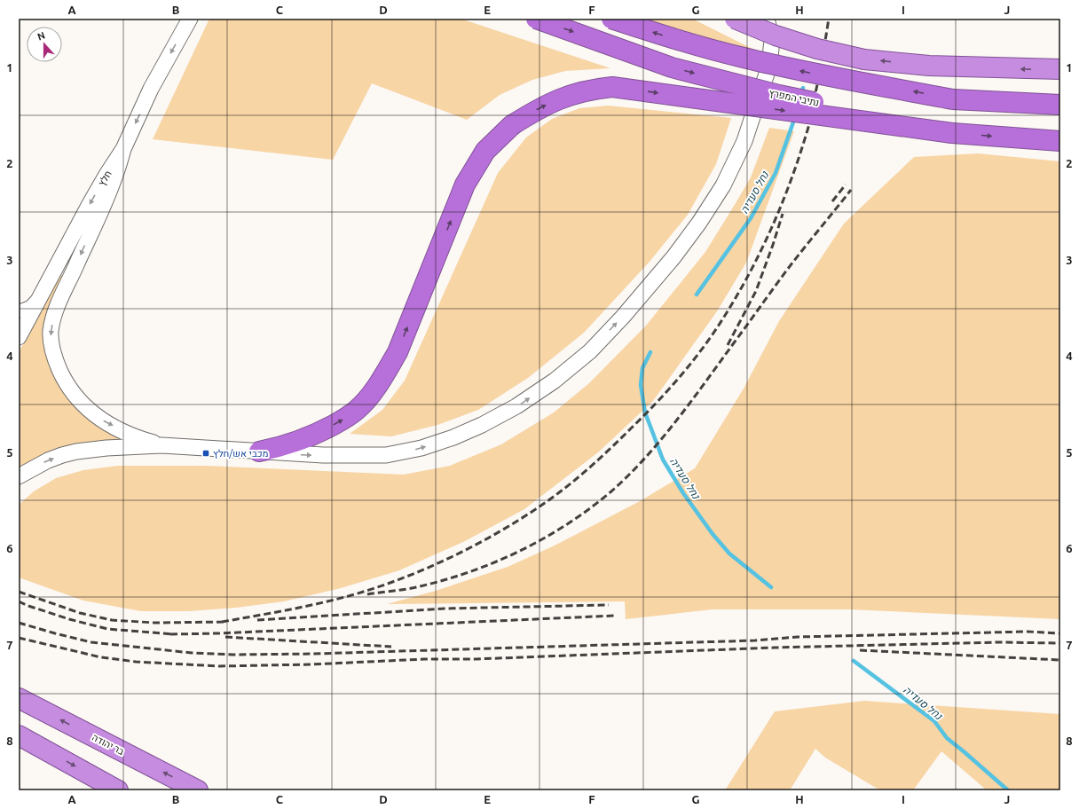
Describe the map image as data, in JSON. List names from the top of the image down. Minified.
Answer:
{"streets":{"highway":["נתיבי המפרץ","בר יהודה"],"street":["חלץ"]},"one_way":["חלץ"],"water":["נחל סעדיה"],"places":{"transit":["מכבי אש/חלץ"]},"north":"top","grid":{"columns":["A","B","C","D","E","F","G","H","I","J"],"rows":["1","2","3","4","5","6","7","8"]}}
